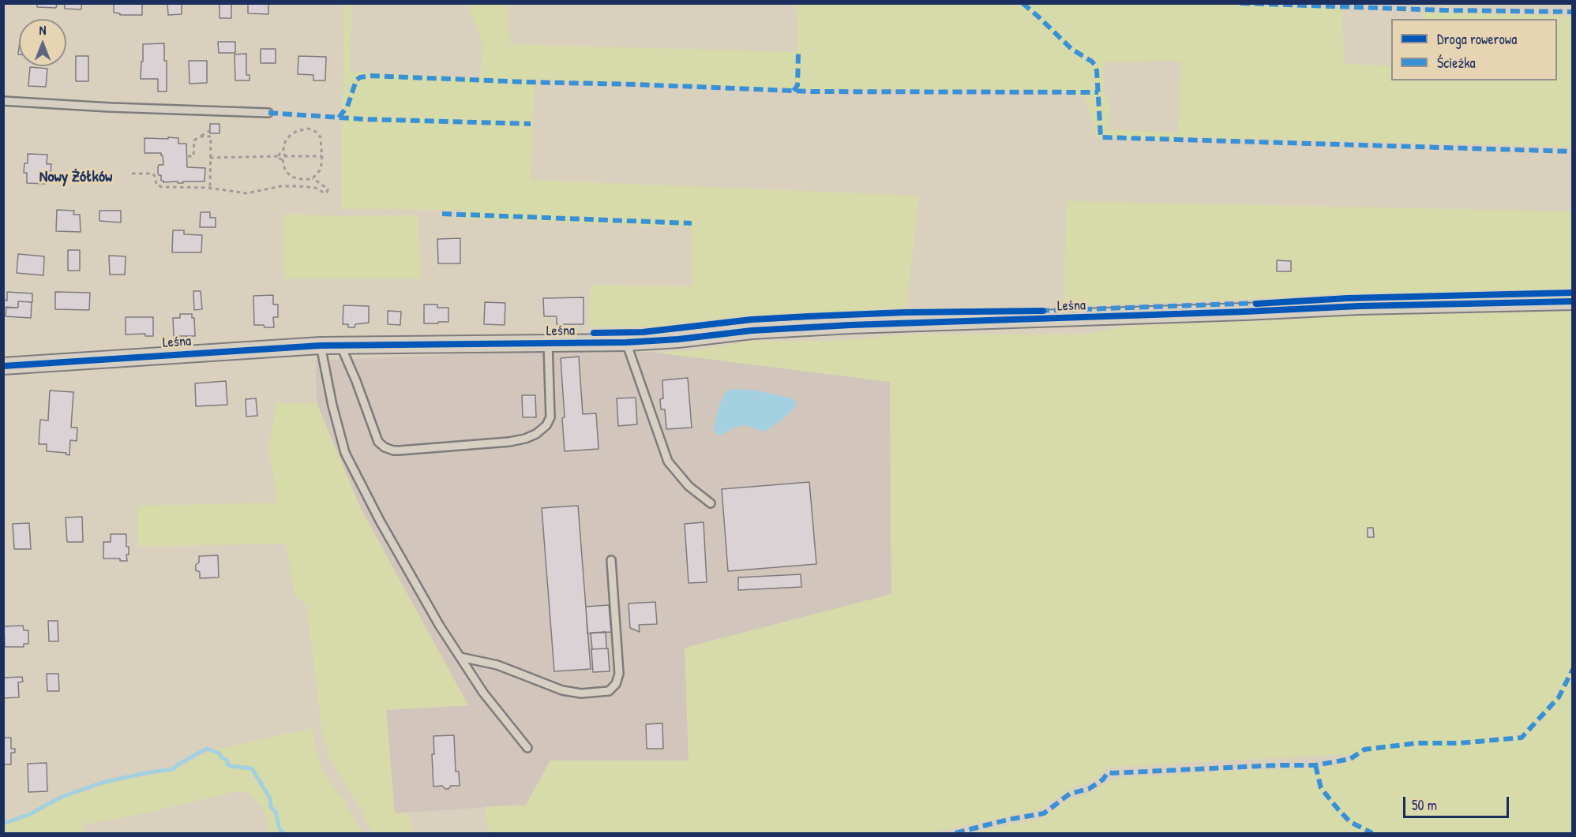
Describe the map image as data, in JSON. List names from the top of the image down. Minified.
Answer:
{"streets":{"street":["Leśna"]},"districts":["Nowy Żółków"],"legend":["Droga rowerowa","Ścieżka"],"scale_bar":"50 m","north":"top"}
